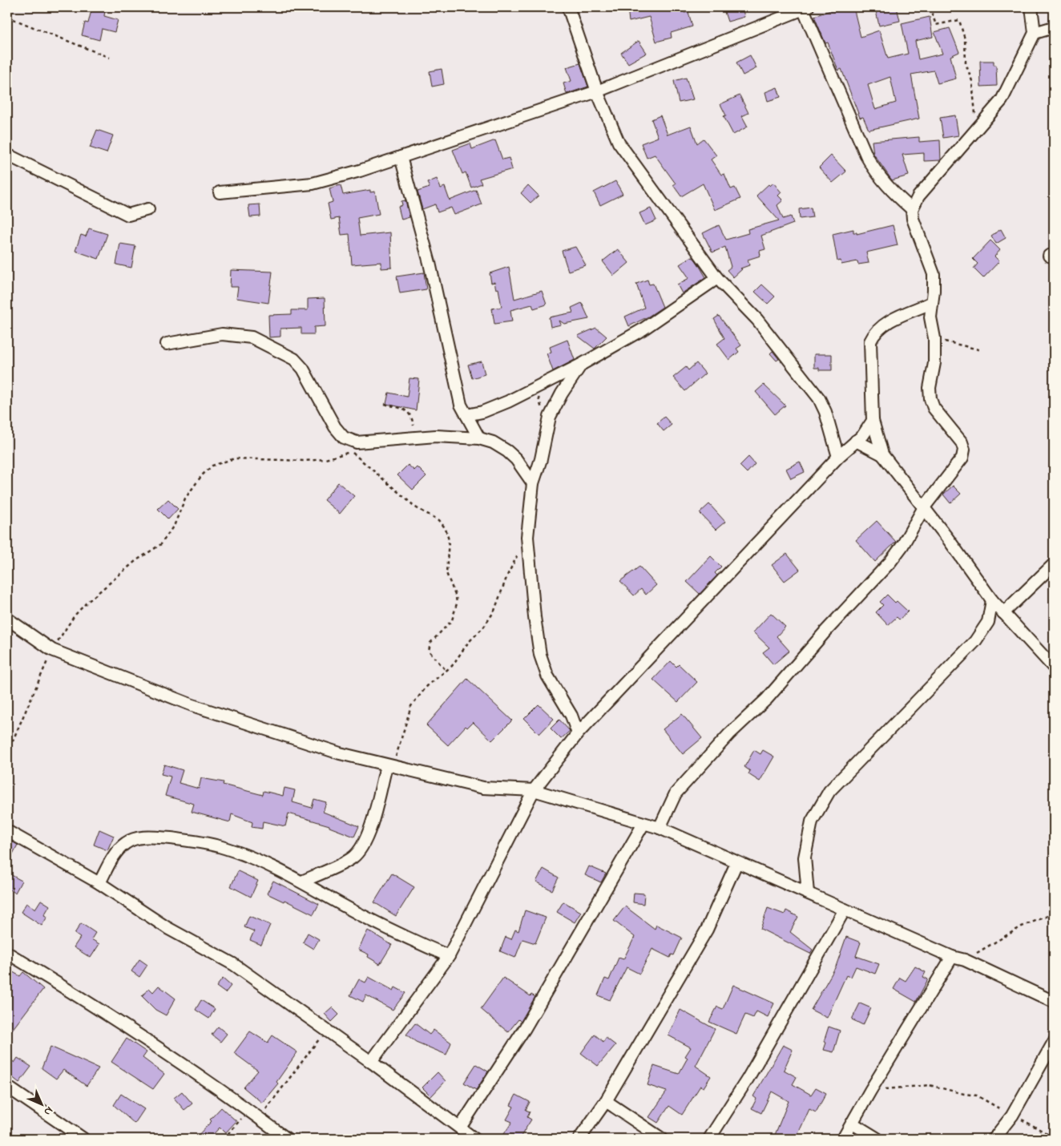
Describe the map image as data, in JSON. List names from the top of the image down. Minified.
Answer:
{"north":"bottom right"}
